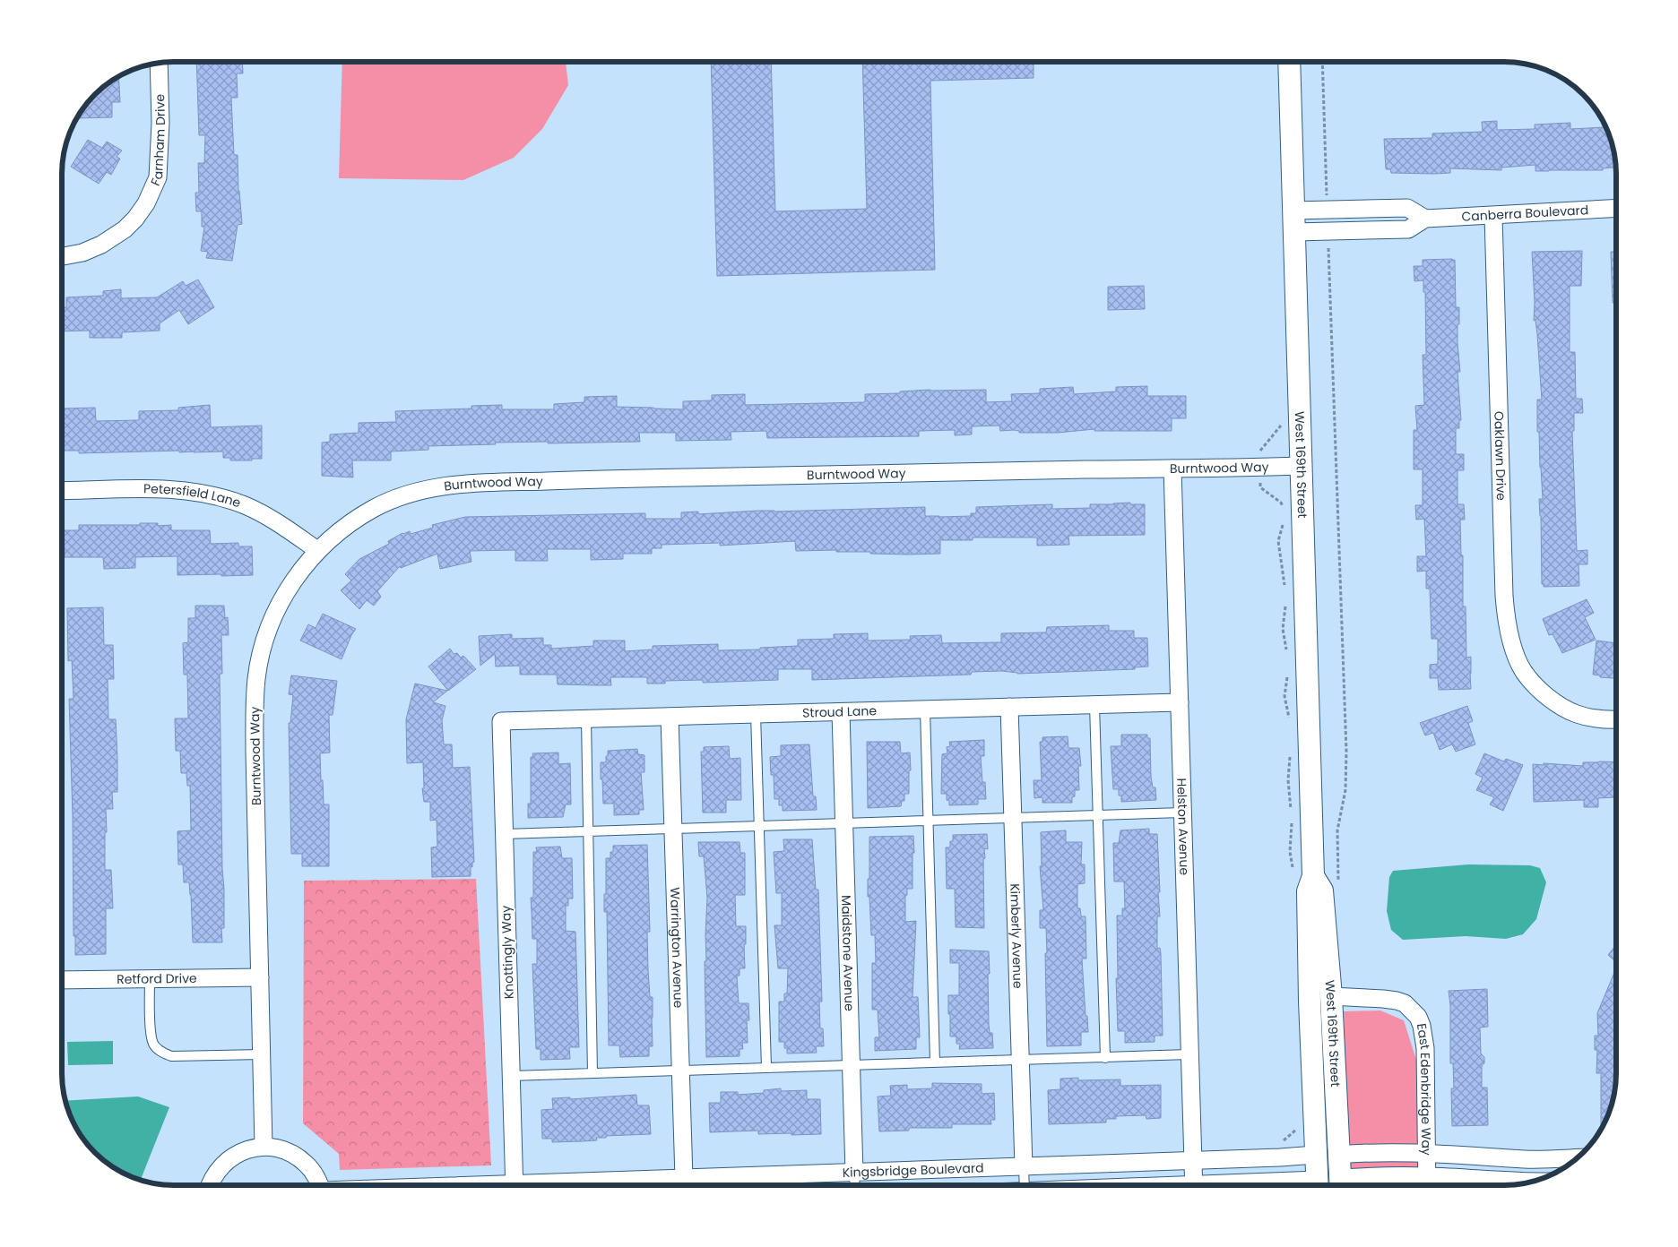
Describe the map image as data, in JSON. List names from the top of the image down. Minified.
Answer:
{"streets":{"street":["Farnham Drive","Canberra Boulevard","Oaklawn Drive","West 169th Street","Burntwood Way","Petersfield Lane","Stroud Lane","Helston Avenue","Kimberly Avenue","Warrington Avenue","Knottingly Way","Maidstone Avenue","Retford Drive","East Edenbridge Way","Kingsbridge Boulevard"]},"crossings":[["Canberra Boulevard","Oaklawn Drive"],["Canberra Boulevard","West 169th Street"],["West 169th Street","Burntwood Way"],["West 169th Street","East Edenbridge Way"],["West 169th Street","Kingsbridge Boulevard"],["Burntwood Way","Petersfield Lane"],["Burntwood Way","Helston Avenue"],["Burntwood Way","Retford Drive"],["Stroud Lane","Helston Avenue"],["Stroud Lane","Kimberly Avenue"],["Stroud Lane","Warrington Avenue"],["Stroud Lane","Knottingly Way"],["Stroud Lane","Maidstone Avenue"],["Helston Avenue","Kingsbridge Boulevard"],["Kimberly Avenue","Kingsbridge Boulevard"],["Warrington Avenue","Kingsbridge Boulevard"],["Maidstone Avenue","Kingsbridge Boulevard"],["East Edenbridge Way","Kingsbridge Boulevard"]]}
